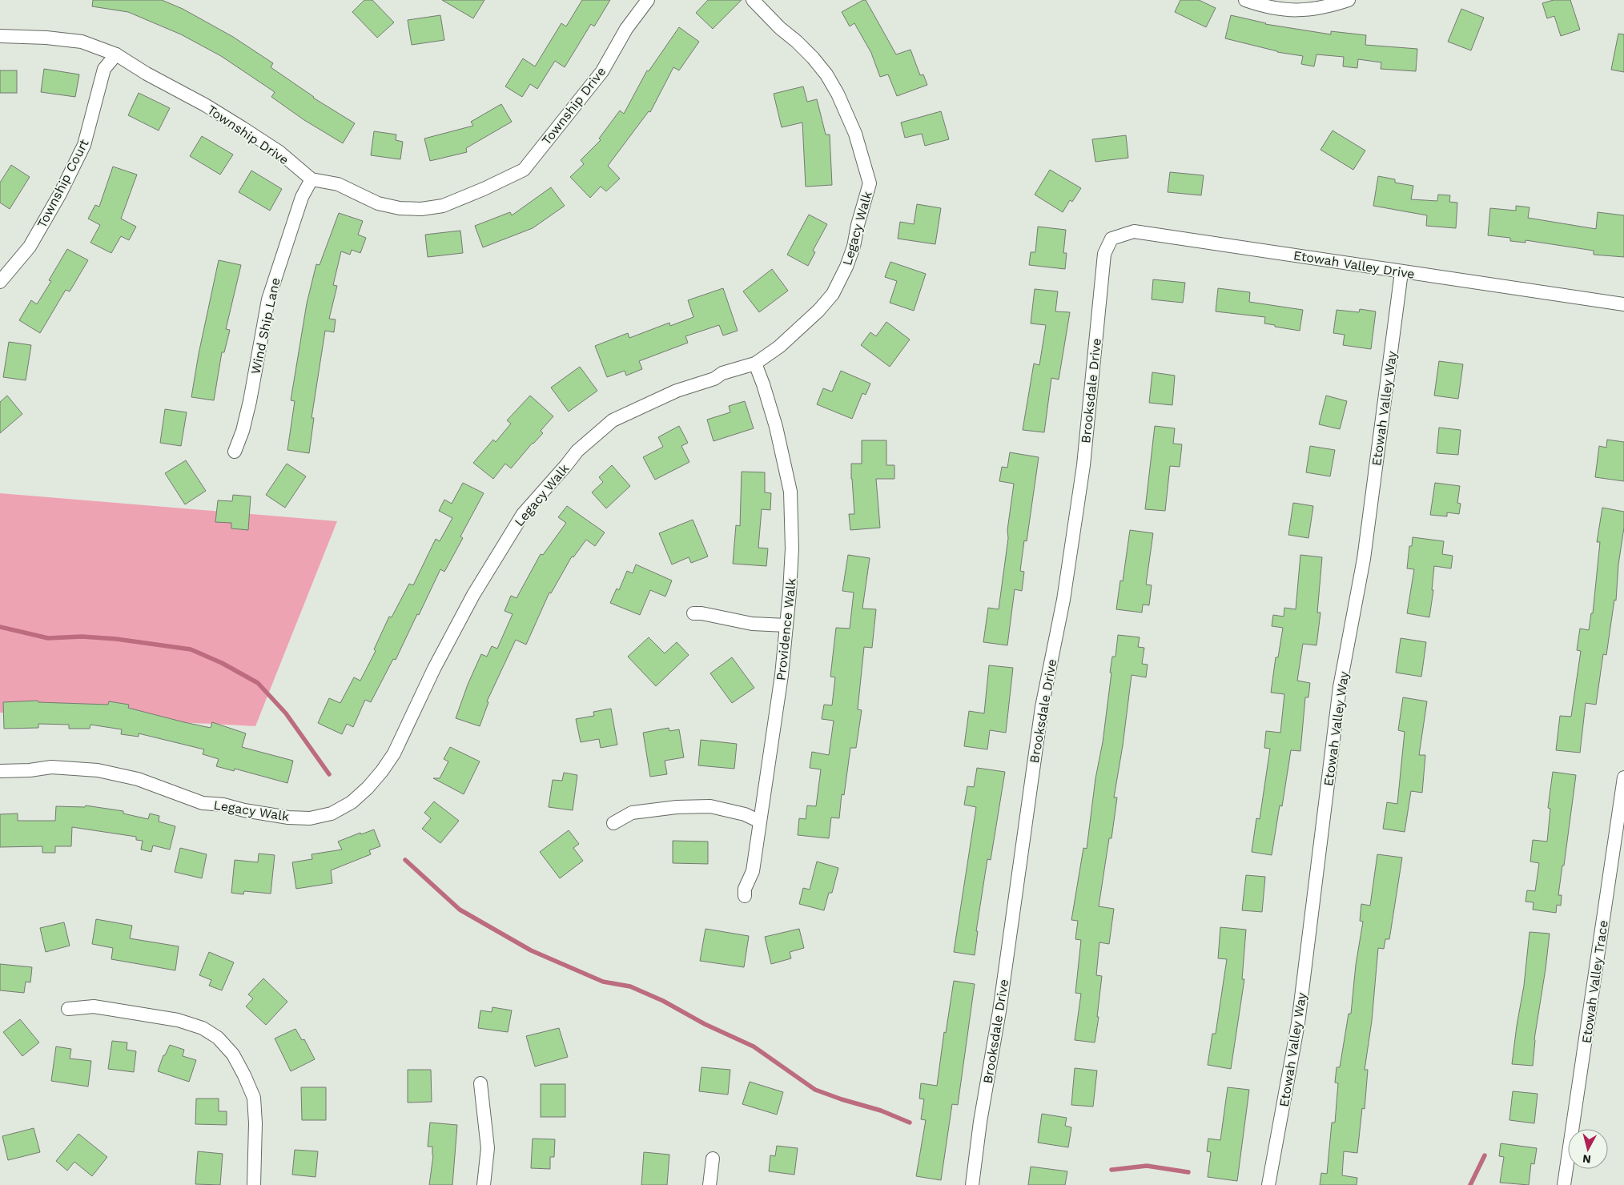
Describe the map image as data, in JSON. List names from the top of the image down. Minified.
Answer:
{"streets":{"street":["Township Drive","Township Court","Legacy Walk","Etowah Valley Drive","Wind Ship Lane","Brooksdale Drive","Etowah Valley Way","Providence Walk","Etowah Valley Trace"]},"crossings":[["Township Drive","Township Court"],["Township Drive","Wind Ship Lane"],["Legacy Walk","Providence Walk"],["Etowah Valley Drive","Brooksdale Drive"],["Etowah Valley Drive","Etowah Valley Way"]],"north":"bottom"}
